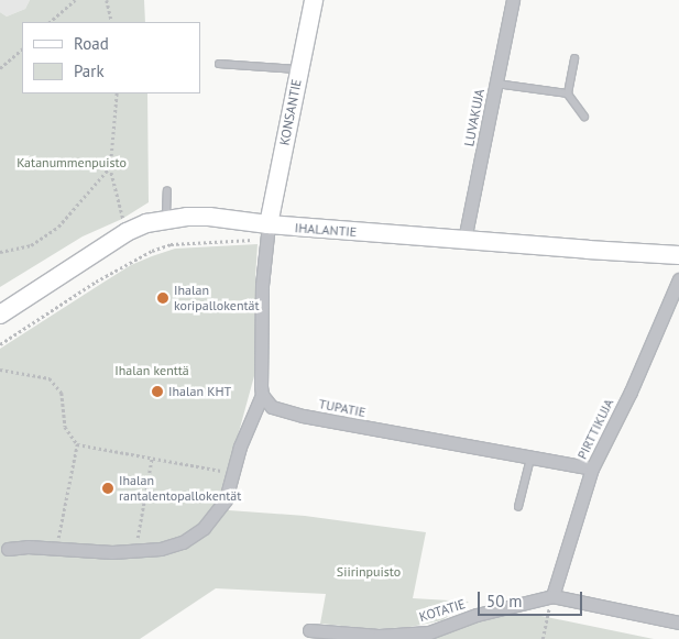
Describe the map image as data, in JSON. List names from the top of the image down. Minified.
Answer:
{"streets":{"street":["KONSANTIE","LUVAKUJA","IHALANTIE","TUPATIE","PIRTTIKUJA","KOTATIE"]},"crossings":[["KONSANTIE","IHALANTIE"],["LUVAKUJA","IHALANTIE"],["TUPATIE","PIRTTIKUJA"],["PIRTTIKUJA","KOTATIE"]],"parks":["Katanummenpuisto","Ihalan kenttä","Siirinpuisto"],"places":["Ihalan koripallokentät","Ihalan KHT","Ihalan rantalentopallokentät"],"legend":["Road","Park"],"scale_bar":"50 m"}
